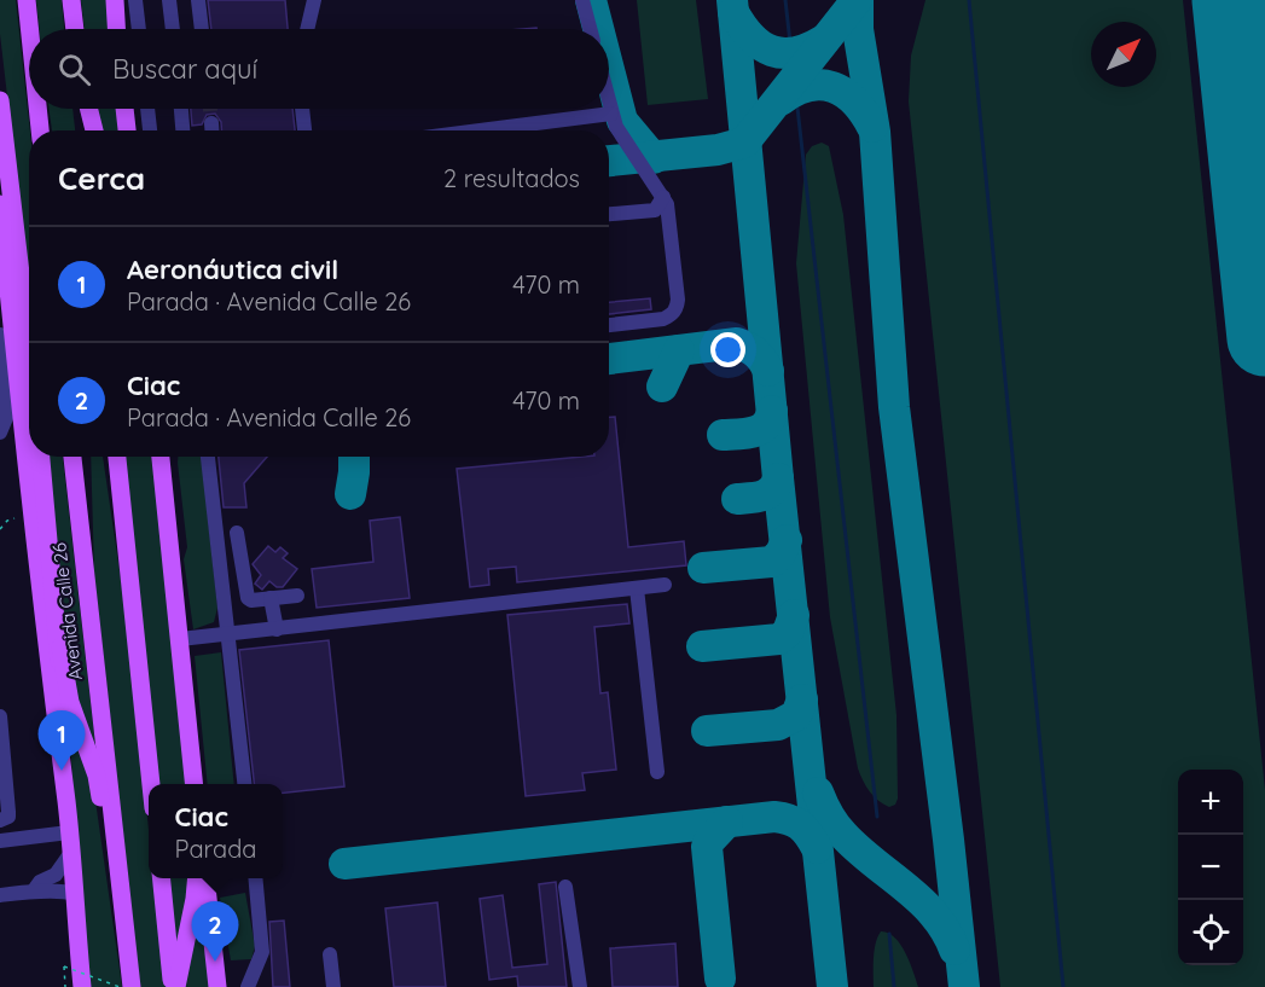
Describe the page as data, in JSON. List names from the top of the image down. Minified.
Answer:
{"streets":{"main road":["Avenida Calle 26"]},"north":"top right","page":{"search":"Buscar aquí","heading":["Cerca","2 resultados"],"list":[{"mark":"1","name":"Aeronáutica civil","note":"Parada · Avenida Calle 26","value":"470 m"},{"mark":"2","name":"Ciac","note":"Parada · Avenida Calle 26","value":"470 m"}],"pins":["1","2"],"map_buttons":["+","−"],"popup":["Ciac","Parada"]}}
